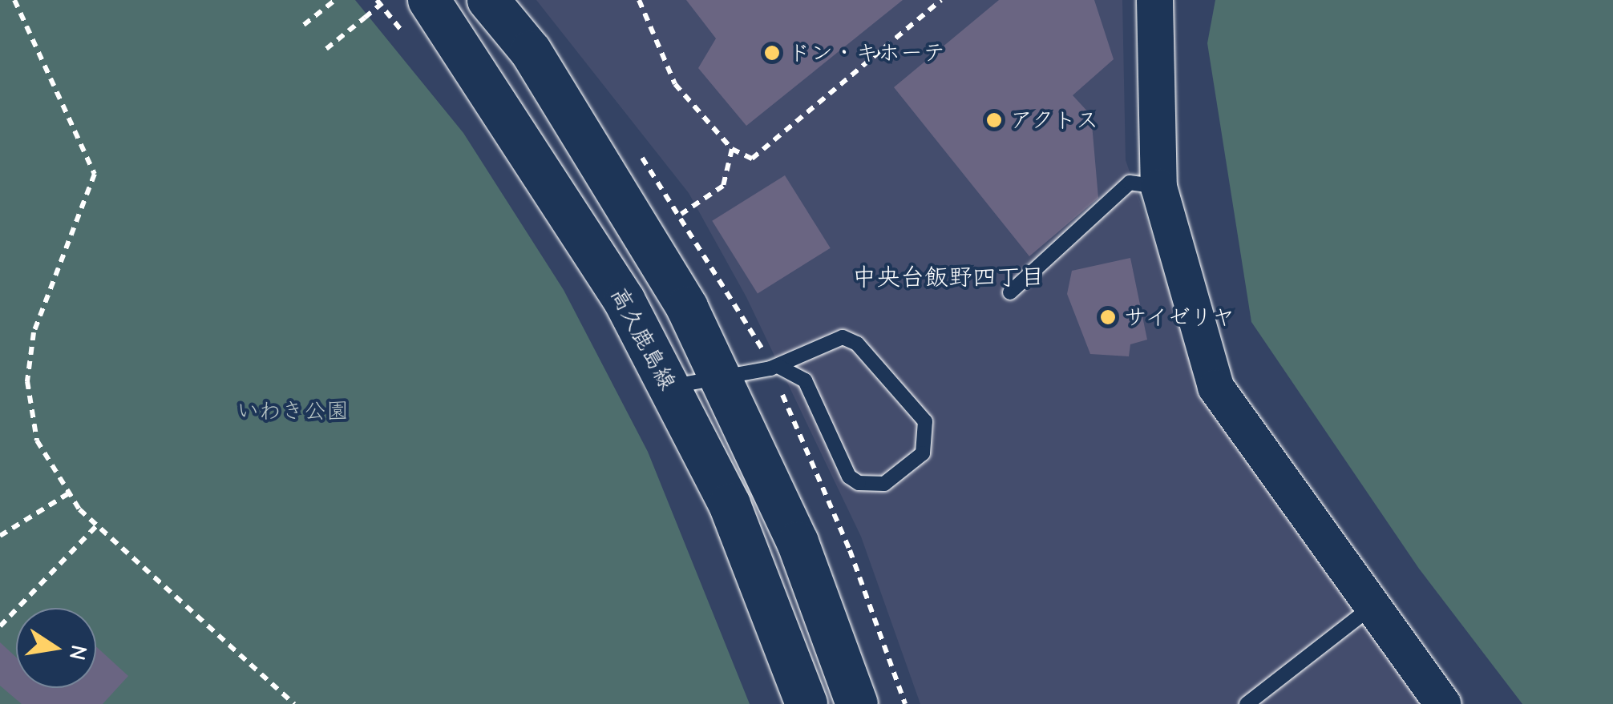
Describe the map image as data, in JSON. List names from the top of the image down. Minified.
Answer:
{"streets":{"main road":["高久鹿島線"]},"districts":["中央台飯野四丁目"],"parks":["いわき公園"],"places":["ドン・キホーテ","アクトス","サイゼリヤ"],"north":"right"}
